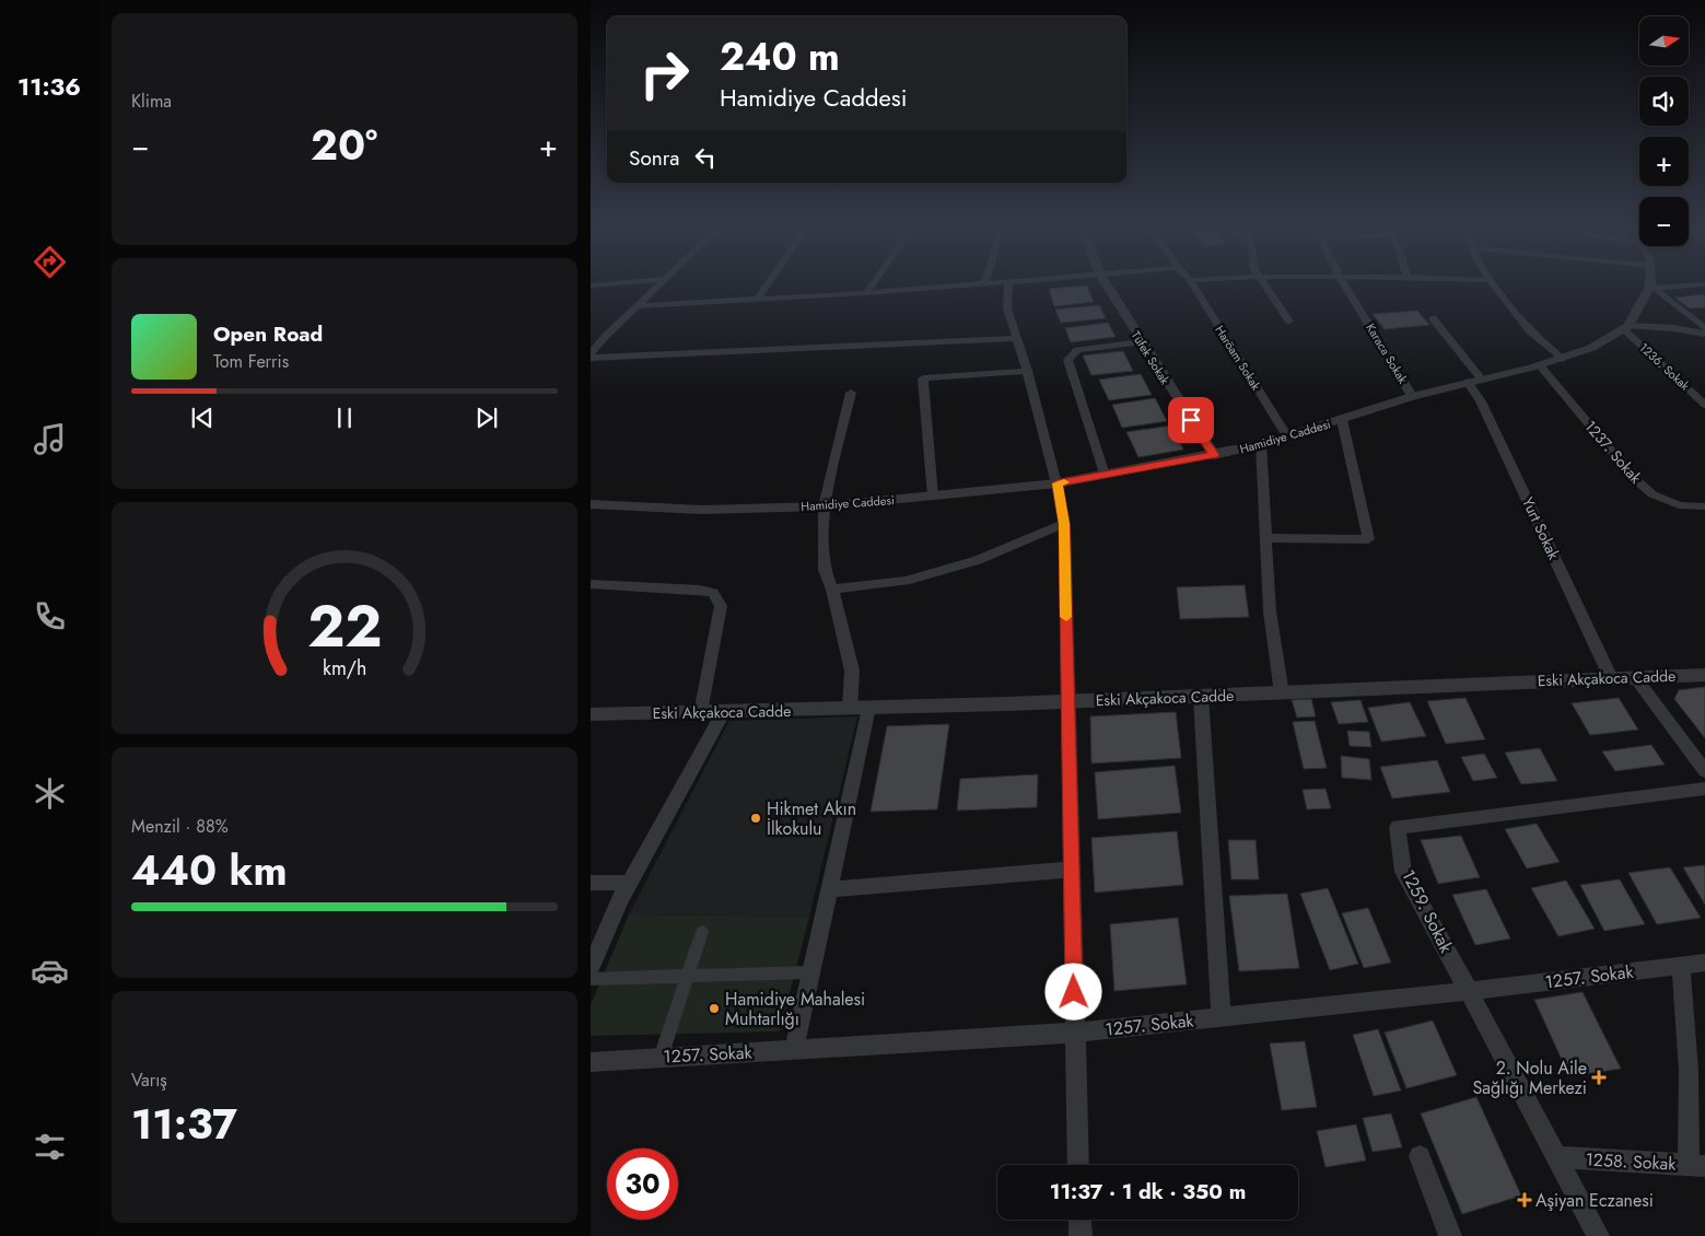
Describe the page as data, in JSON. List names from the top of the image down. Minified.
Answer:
{"streets":{"street":["Karaca Sokak","Tüfek Sokak","Haröam Sokak","1236. Sokak","Hamidiye Caddesi","1237. Sokak","Yurt Sokak","Eski Akçakoca Cadde","1259. Sokak","1257. Sokak","1258. Sokak"]},"crossings":[["Karaca Sokak","Hamidiye Caddesi"],["Tüfek Sokak","Hamidiye Caddesi"],["Haröam Sokak","Hamidiye Caddesi"],["1236. Sokak","Hamidiye Caddesi"],["Hamidiye Caddesi","1237. Sokak"],["Hamidiye Caddesi","Yurt Sokak"],["Yurt Sokak","Eski Akçakoca Cadde"],["1259. Sokak","1257. Sokak"],["1259. Sokak","1258. Sokak"]],"places":{"other":["Hikmet Akın İlkokulu","Hamidiye Mahalesi Muhtarlığı"],"health":["2. Nolu Aile Sağlığı Merkezi","Aşiyan Eczanesi"]},"north":"right","page":{"tabs":"11:36","tile":["Klima",["Menzil · 88%","440 km"],["Varış","11:37"]],"map_buttons":["+","−"],"turn":["240 m","Hamidiye Caddesi"],"heat":["−","20°","+"],"then":"Sonra","song":["Open Road","Tom Ferris"],"limit":"30","trip":"11:37 · 1 dk · 350 m","gauge":["22","km/h"]}}
